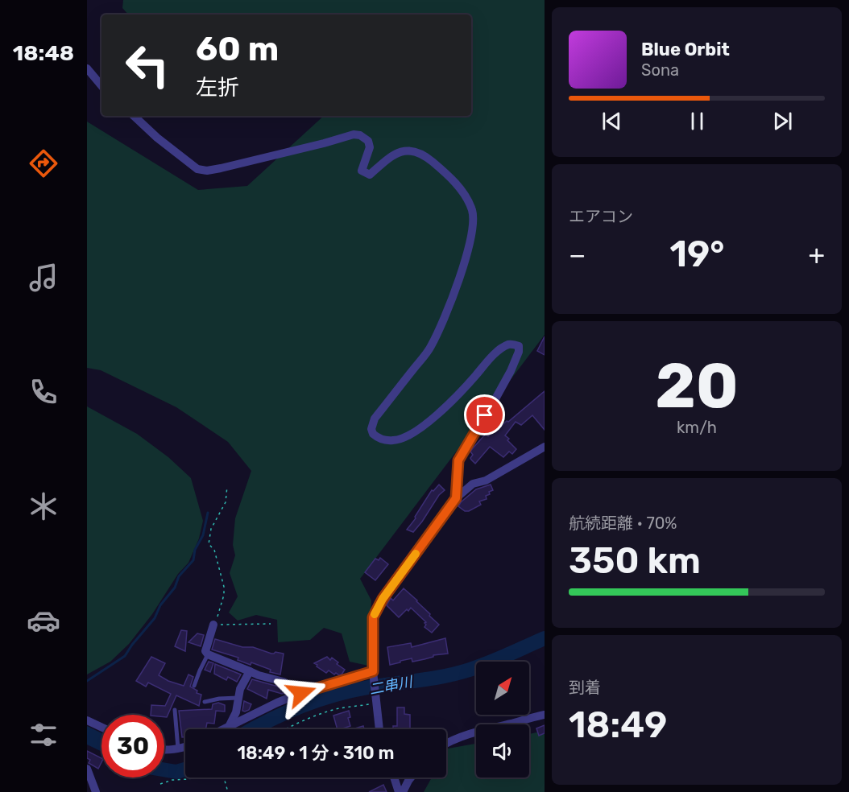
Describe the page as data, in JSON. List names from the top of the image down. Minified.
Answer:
{"water":["二串川"],"north":"top right","page":{"tabs":"18:48","turn":["60 m","左折"],"song":["Blue Orbit","Sona"],"tile":["エアコン",["20","km/h"],["航続距離 · 70%","350 km"],["到着","18:49"]],"heat":["−","19°","+"],"limit":"30","trip":"18:49 · 1 分 · 310 m"}}
